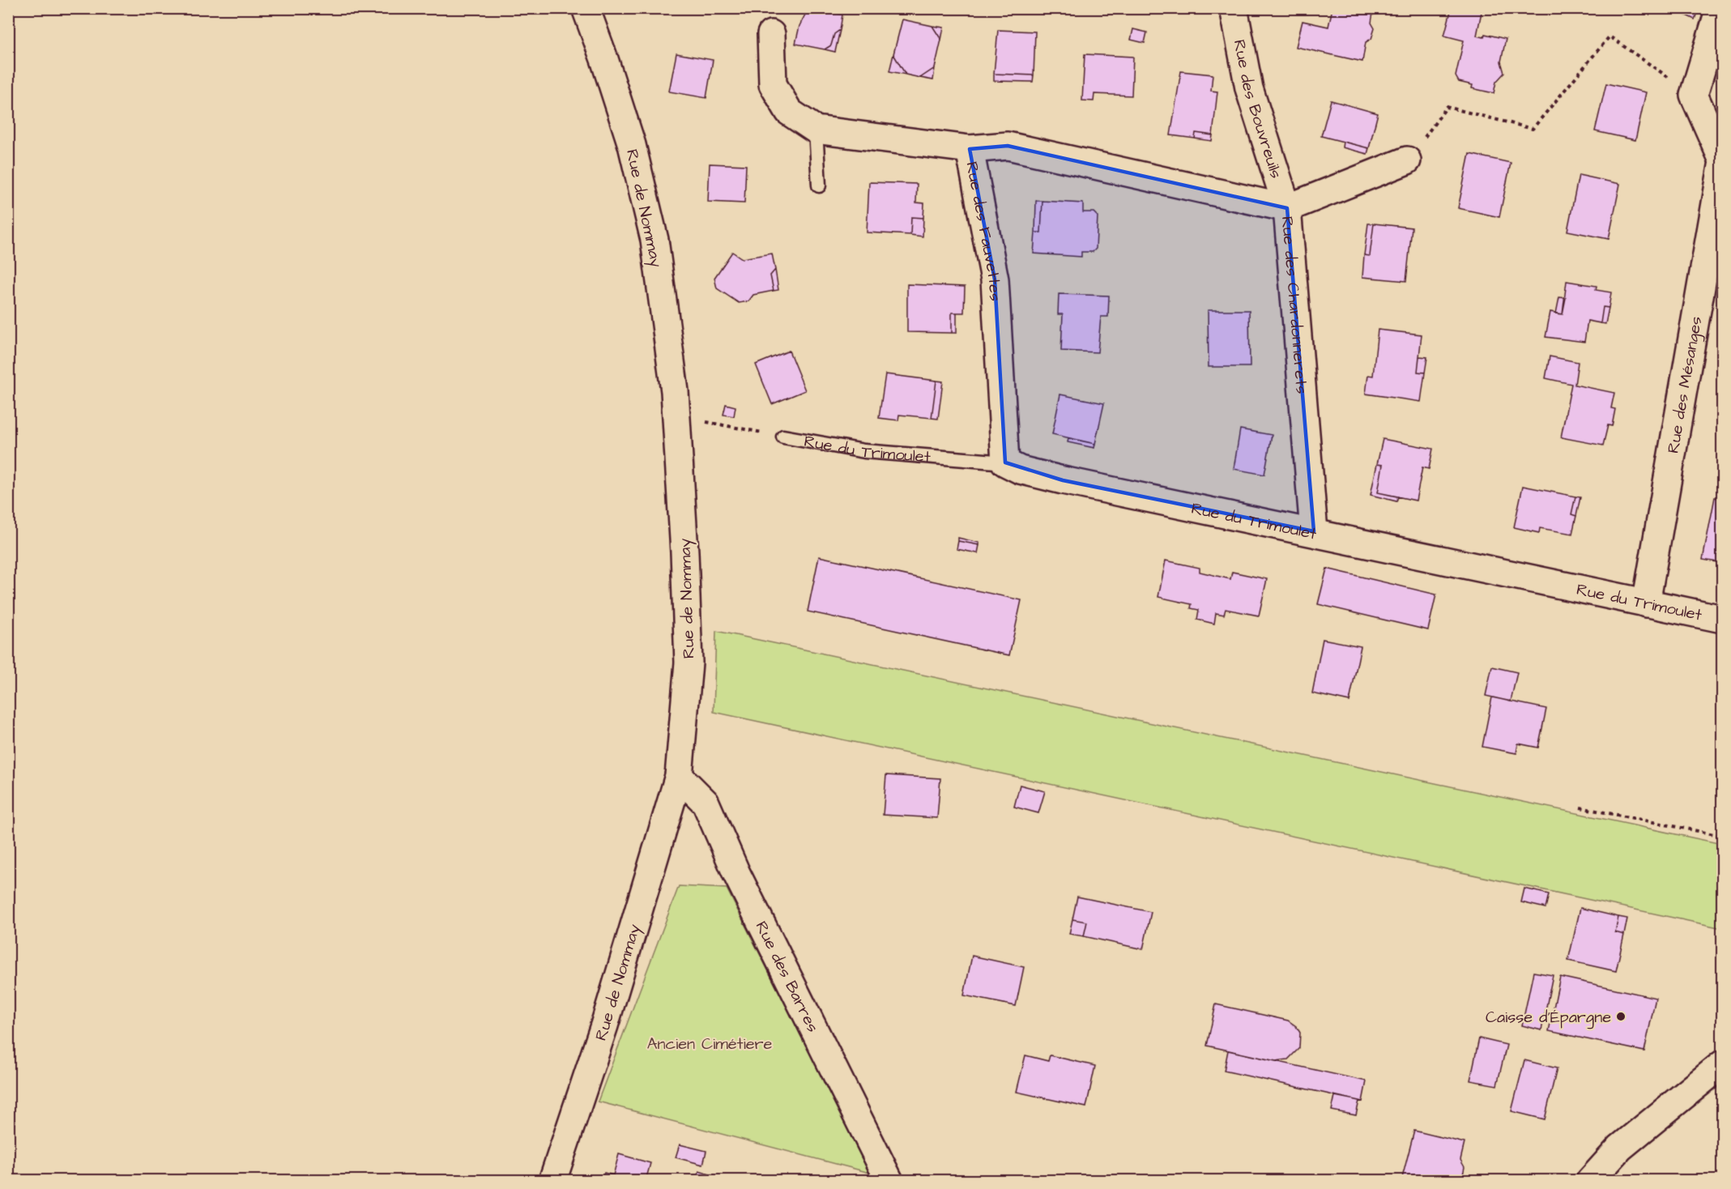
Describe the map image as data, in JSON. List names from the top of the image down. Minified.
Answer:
{"streets":{"street":["Rue des Bouvreuils","Rue de Nommay","Rue des Fauvettes","Rue des Chardonnerets","Rue des Mésanges","Rue du Trimoulet","Rue des Barres"]},"crossings":[["Rue des Bouvreuils","Rue des Fauvettes"],["Rue des Bouvreuils","Rue des Chardonnerets"],["Rue de Nommay","Rue des Barres"],["Rue des Fauvettes","Rue des Chardonnerets"],["Rue des Fauvettes","Rue du Trimoulet"],["Rue des Chardonnerets","Rue du Trimoulet"],["Rue des Mésanges","Rue du Trimoulet"]],"parks":["Ancien Cimétiere"],"places":["Caisse d'Épargne"]}
